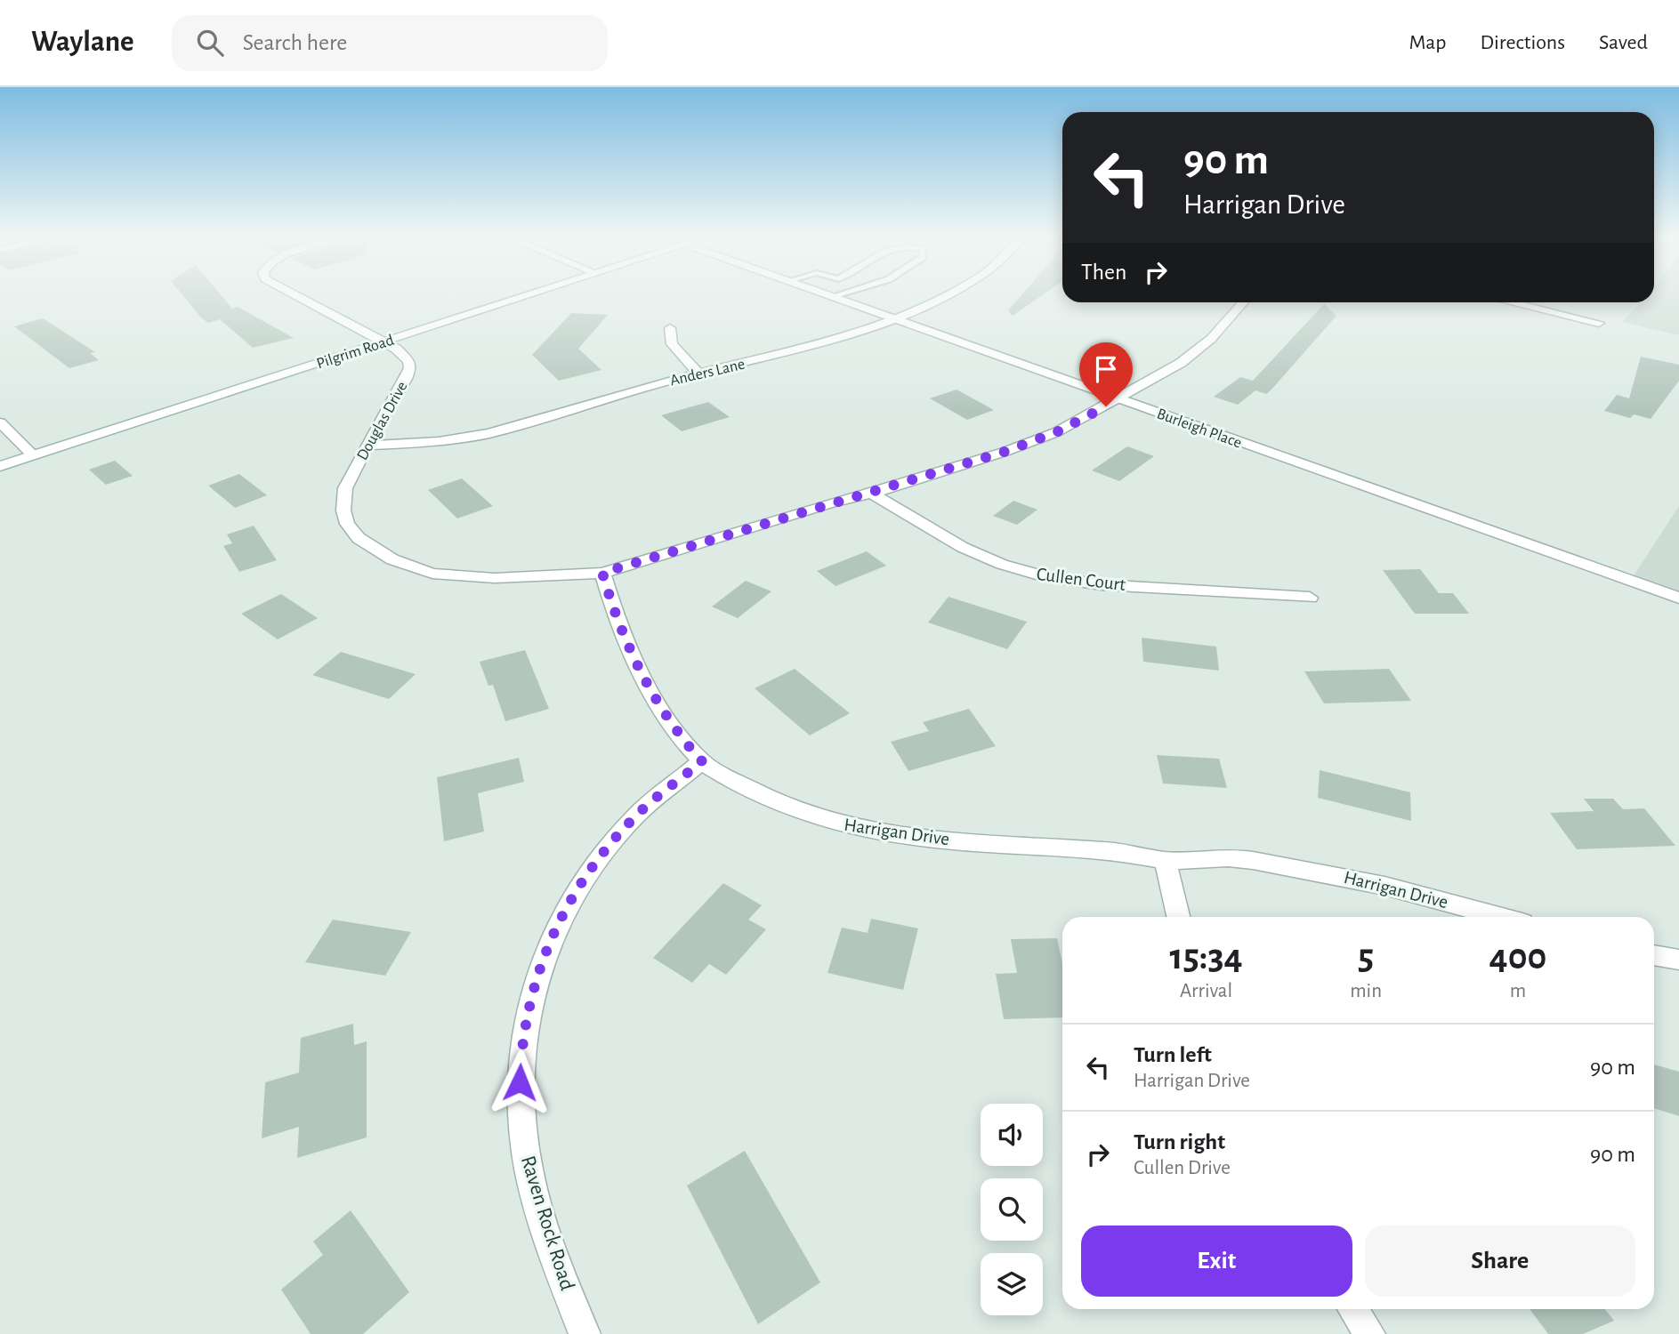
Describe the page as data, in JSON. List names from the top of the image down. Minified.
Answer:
{"streets":{"street":["Pilgrim Road","Anders Lane","Douglas Drive","Burleigh Place","Cullen Court","Harrigan Drive","Raven Rock Road"]},"crossings":[["Pilgrim Road","Douglas Drive"],["Anders Lane","Douglas Drive"],["Anders Lane","Burleigh Place"],["Douglas Drive","Harrigan Drive"],["Harrigan Drive","Raven Rock Road"]],"page":{"header":"Waylane","search":"Search here","nav":["Map","Directions","Saved"],"turn":["90 m","Harrigan Drive"],"then":"Then","eta":["15:34","Arrival","5","min","400","m"],"list":[{"name":"Turn left","note":"Harrigan Drive","value":"90 m"},{"name":"Turn right","note":"Cullen Drive","value":"90 m"}],"buttons":["Exit","Share"]}}
